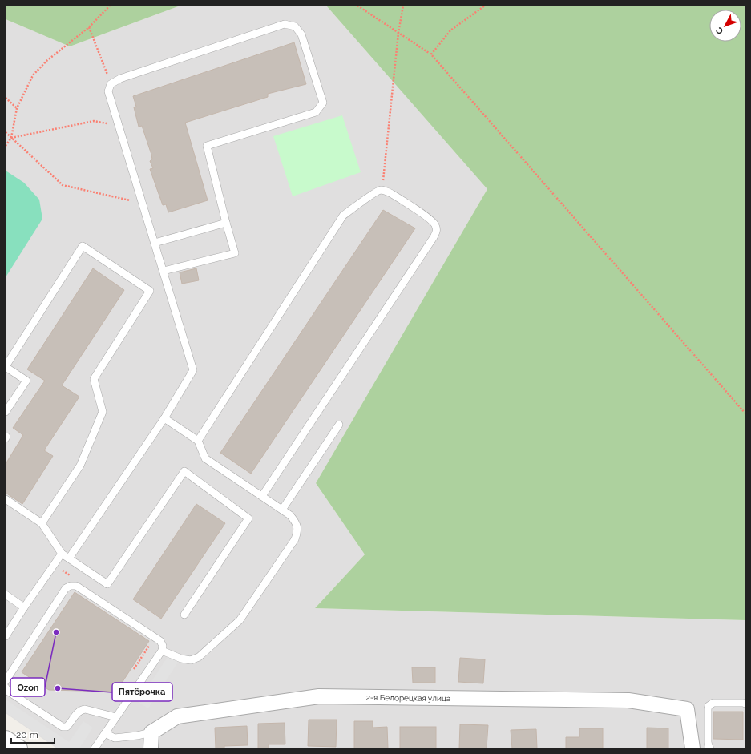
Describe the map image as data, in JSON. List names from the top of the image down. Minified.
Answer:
{"streets":{"street":["2-я Белорецкая улица"]},"places":["Ozon","Пятёрочка"],"scale_bar":"20 m","north":"bottom left"}
